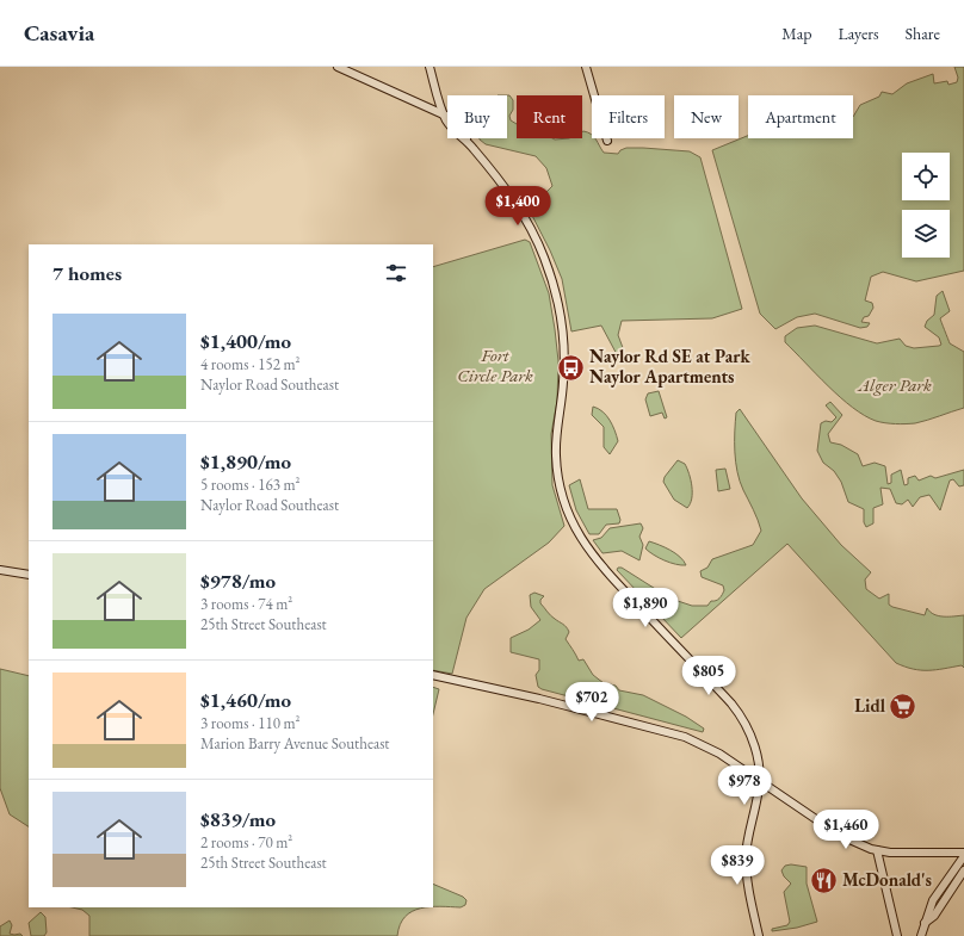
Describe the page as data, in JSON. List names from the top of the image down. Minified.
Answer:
{"parks":["Fort Circle Park","Alger Park"],"places":{"bus stop":["Naylor Rd SE at Park Naylor Apartments"],"supermarket":["Lidl"],"restaurant":["McDonald's"]},"page":{"header":"Casavia","nav":["Map","Layers","Share"],"chip":["Buy","Rent","Filters","New","Apartment"],"price":["$1,400","$1,890","$805","$702","$978","$1,460","$839"],"heading":"7 homes","list":[{"name":"$1,400/mo","note":"4 rooms · 152 m² · Naylor Road Southeast"},{"name":"$1,890/mo","note":"5 rooms · 163 m² · Naylor Road Southeast"},{"name":"$978/mo","note":"3 rooms · 74 m² · 25th Street Southeast"},{"name":"$1,460/mo","note":"3 rooms · 110 m² · Marion Barry Avenue Southeast"},{"name":"$839/mo","note":"2 rooms · 70 m² · 25th Street Southeast"}]}}
